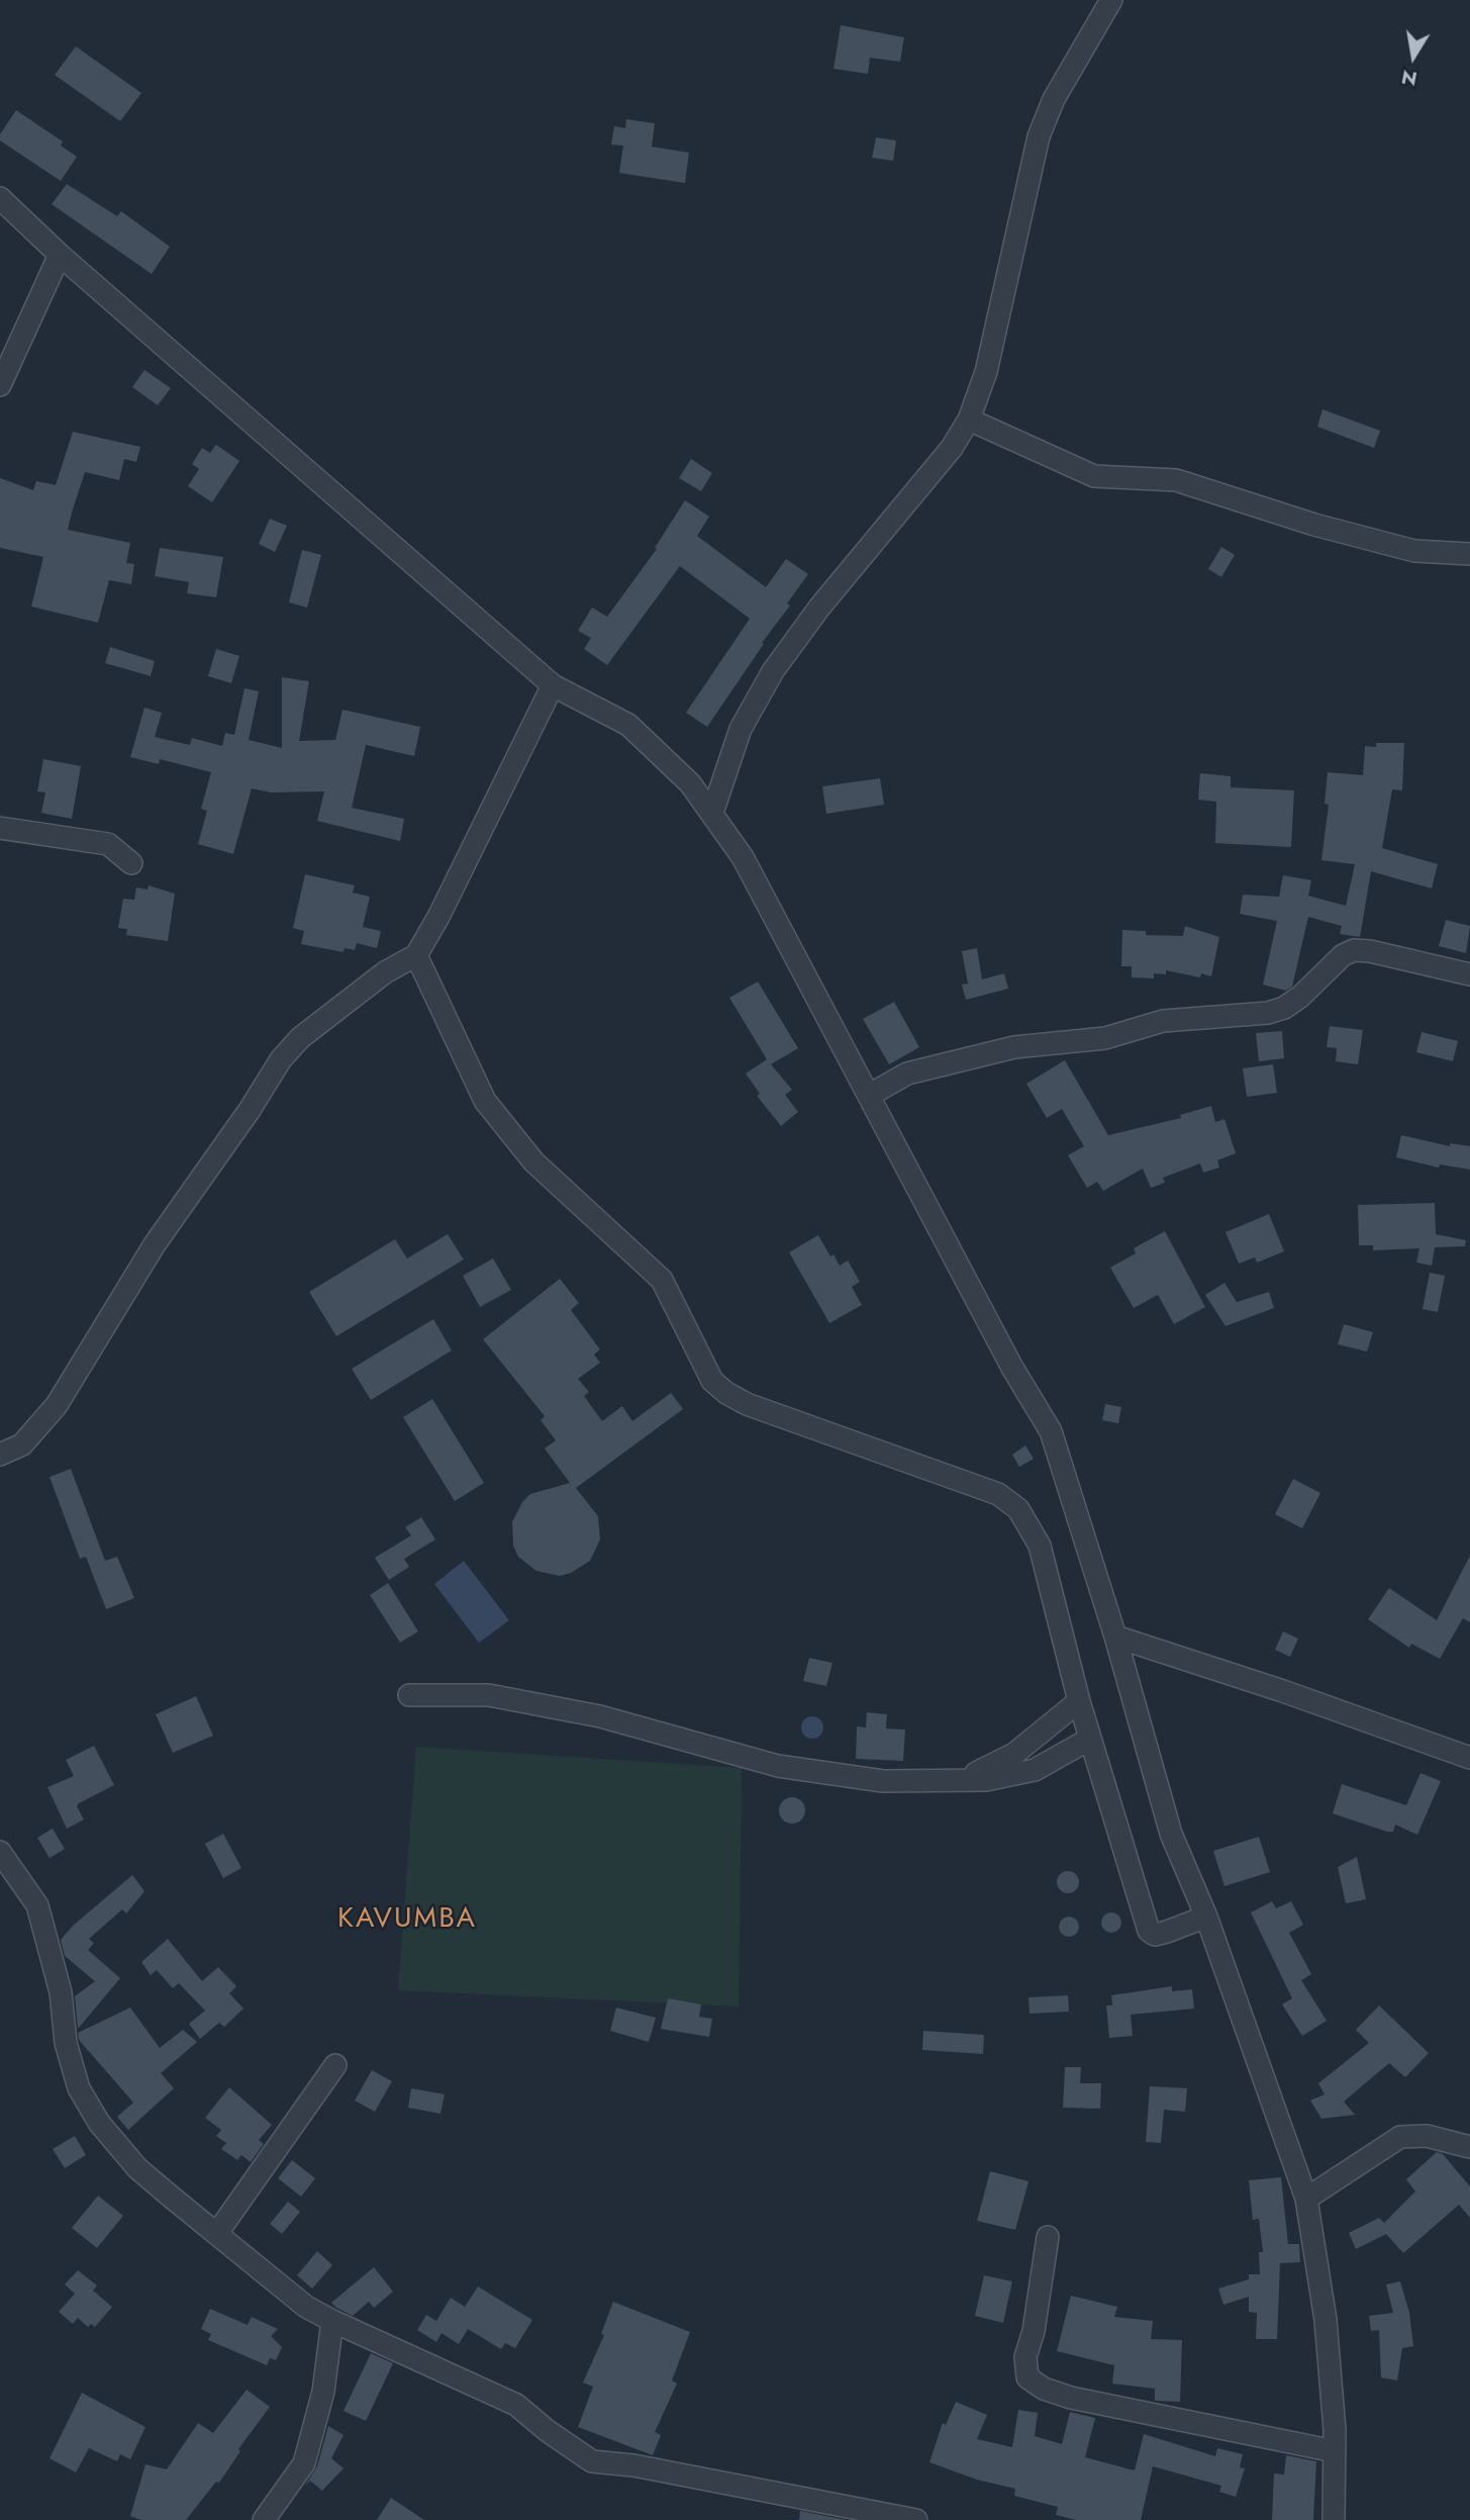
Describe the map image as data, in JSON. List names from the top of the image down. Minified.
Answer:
{"districts":["KAVUMBA"],"north":"bottom"}
